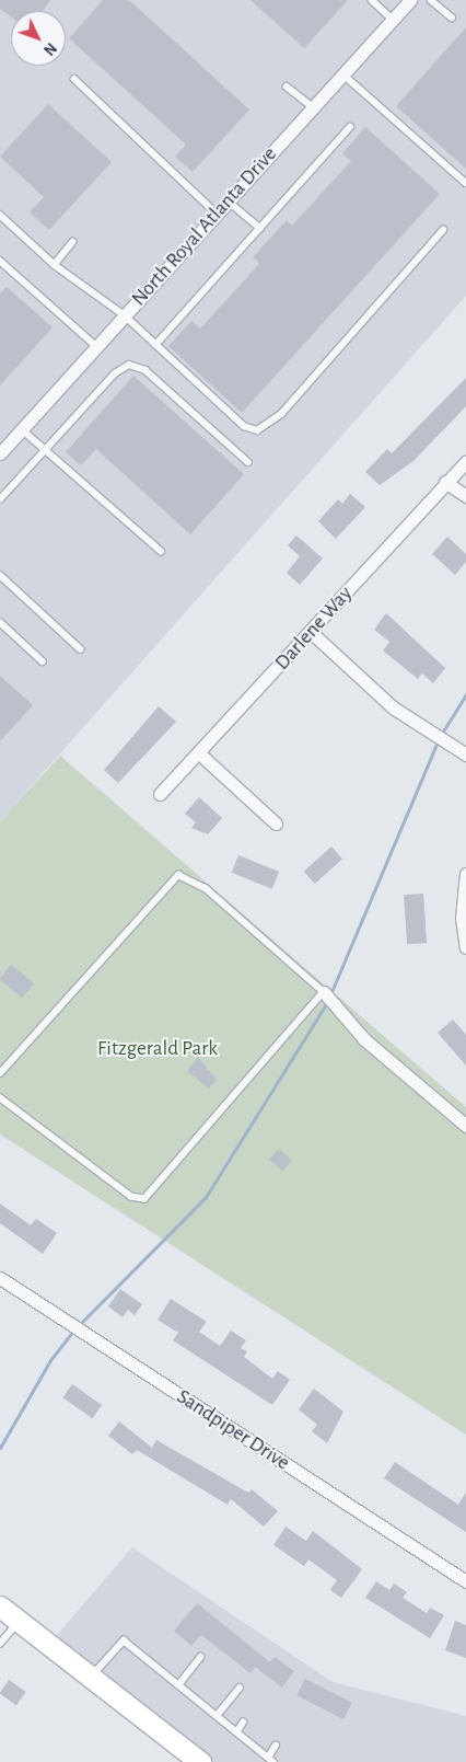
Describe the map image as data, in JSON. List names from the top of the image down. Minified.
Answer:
{"streets":{"street":["North Royal Atlanta Drive","Darlene Way","Sandpiper Drive"]},"parks":["Fitzgerald Park"],"north":"bottom right"}
